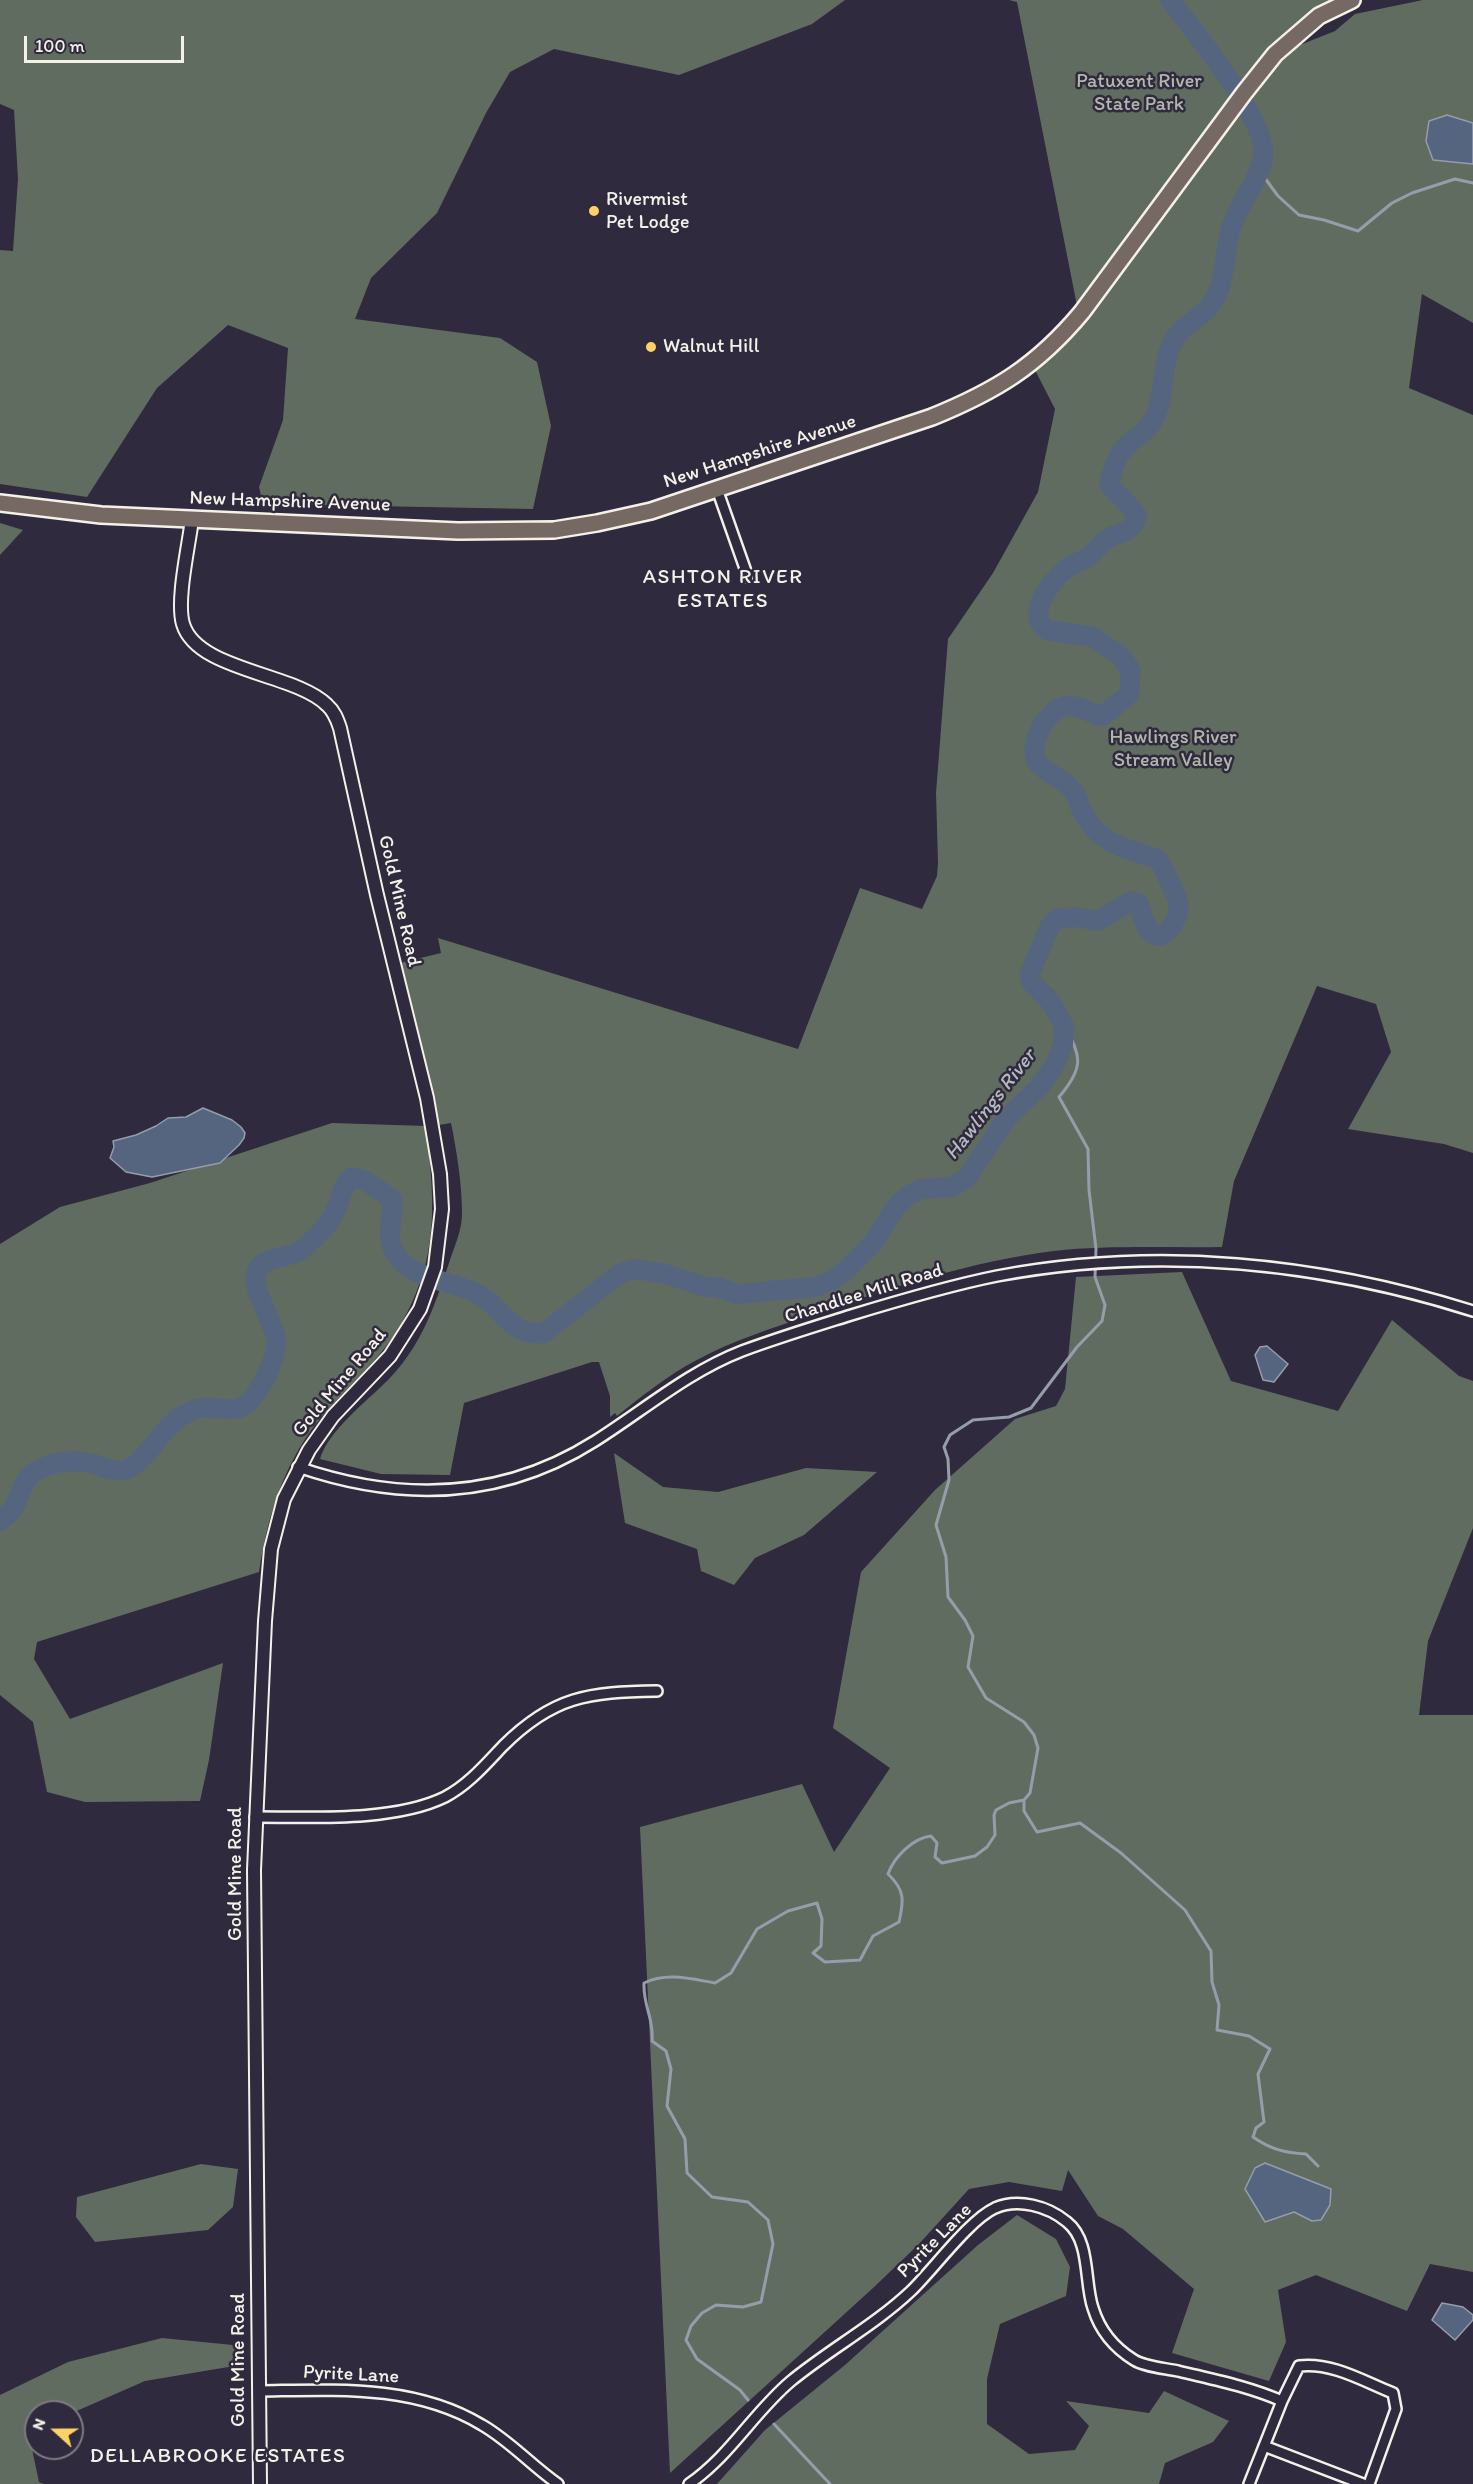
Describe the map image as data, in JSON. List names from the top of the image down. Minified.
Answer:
{"streets":{"main road":["New Hampshire Avenue"],"street":["Gold Mine Road","Chandlee Mill Road","Pyrite Lane"]},"crossings":[["New Hampshire Avenue","Gold Mine Road"],["Gold Mine Road","Chandlee Mill Road"],["Gold Mine Road","Pyrite Lane"]],"districts":["ASHTON RIVER ESTATES","DELLABROOKE ESTATES"],"water":["Hawlings River"],"parks":["Patuxent River State Park","Hawlings River Stream Valley"],"places":["Rivermist Pet Lodge","Walnut Hill"],"scale_bar":"100 m","north":"left"}
